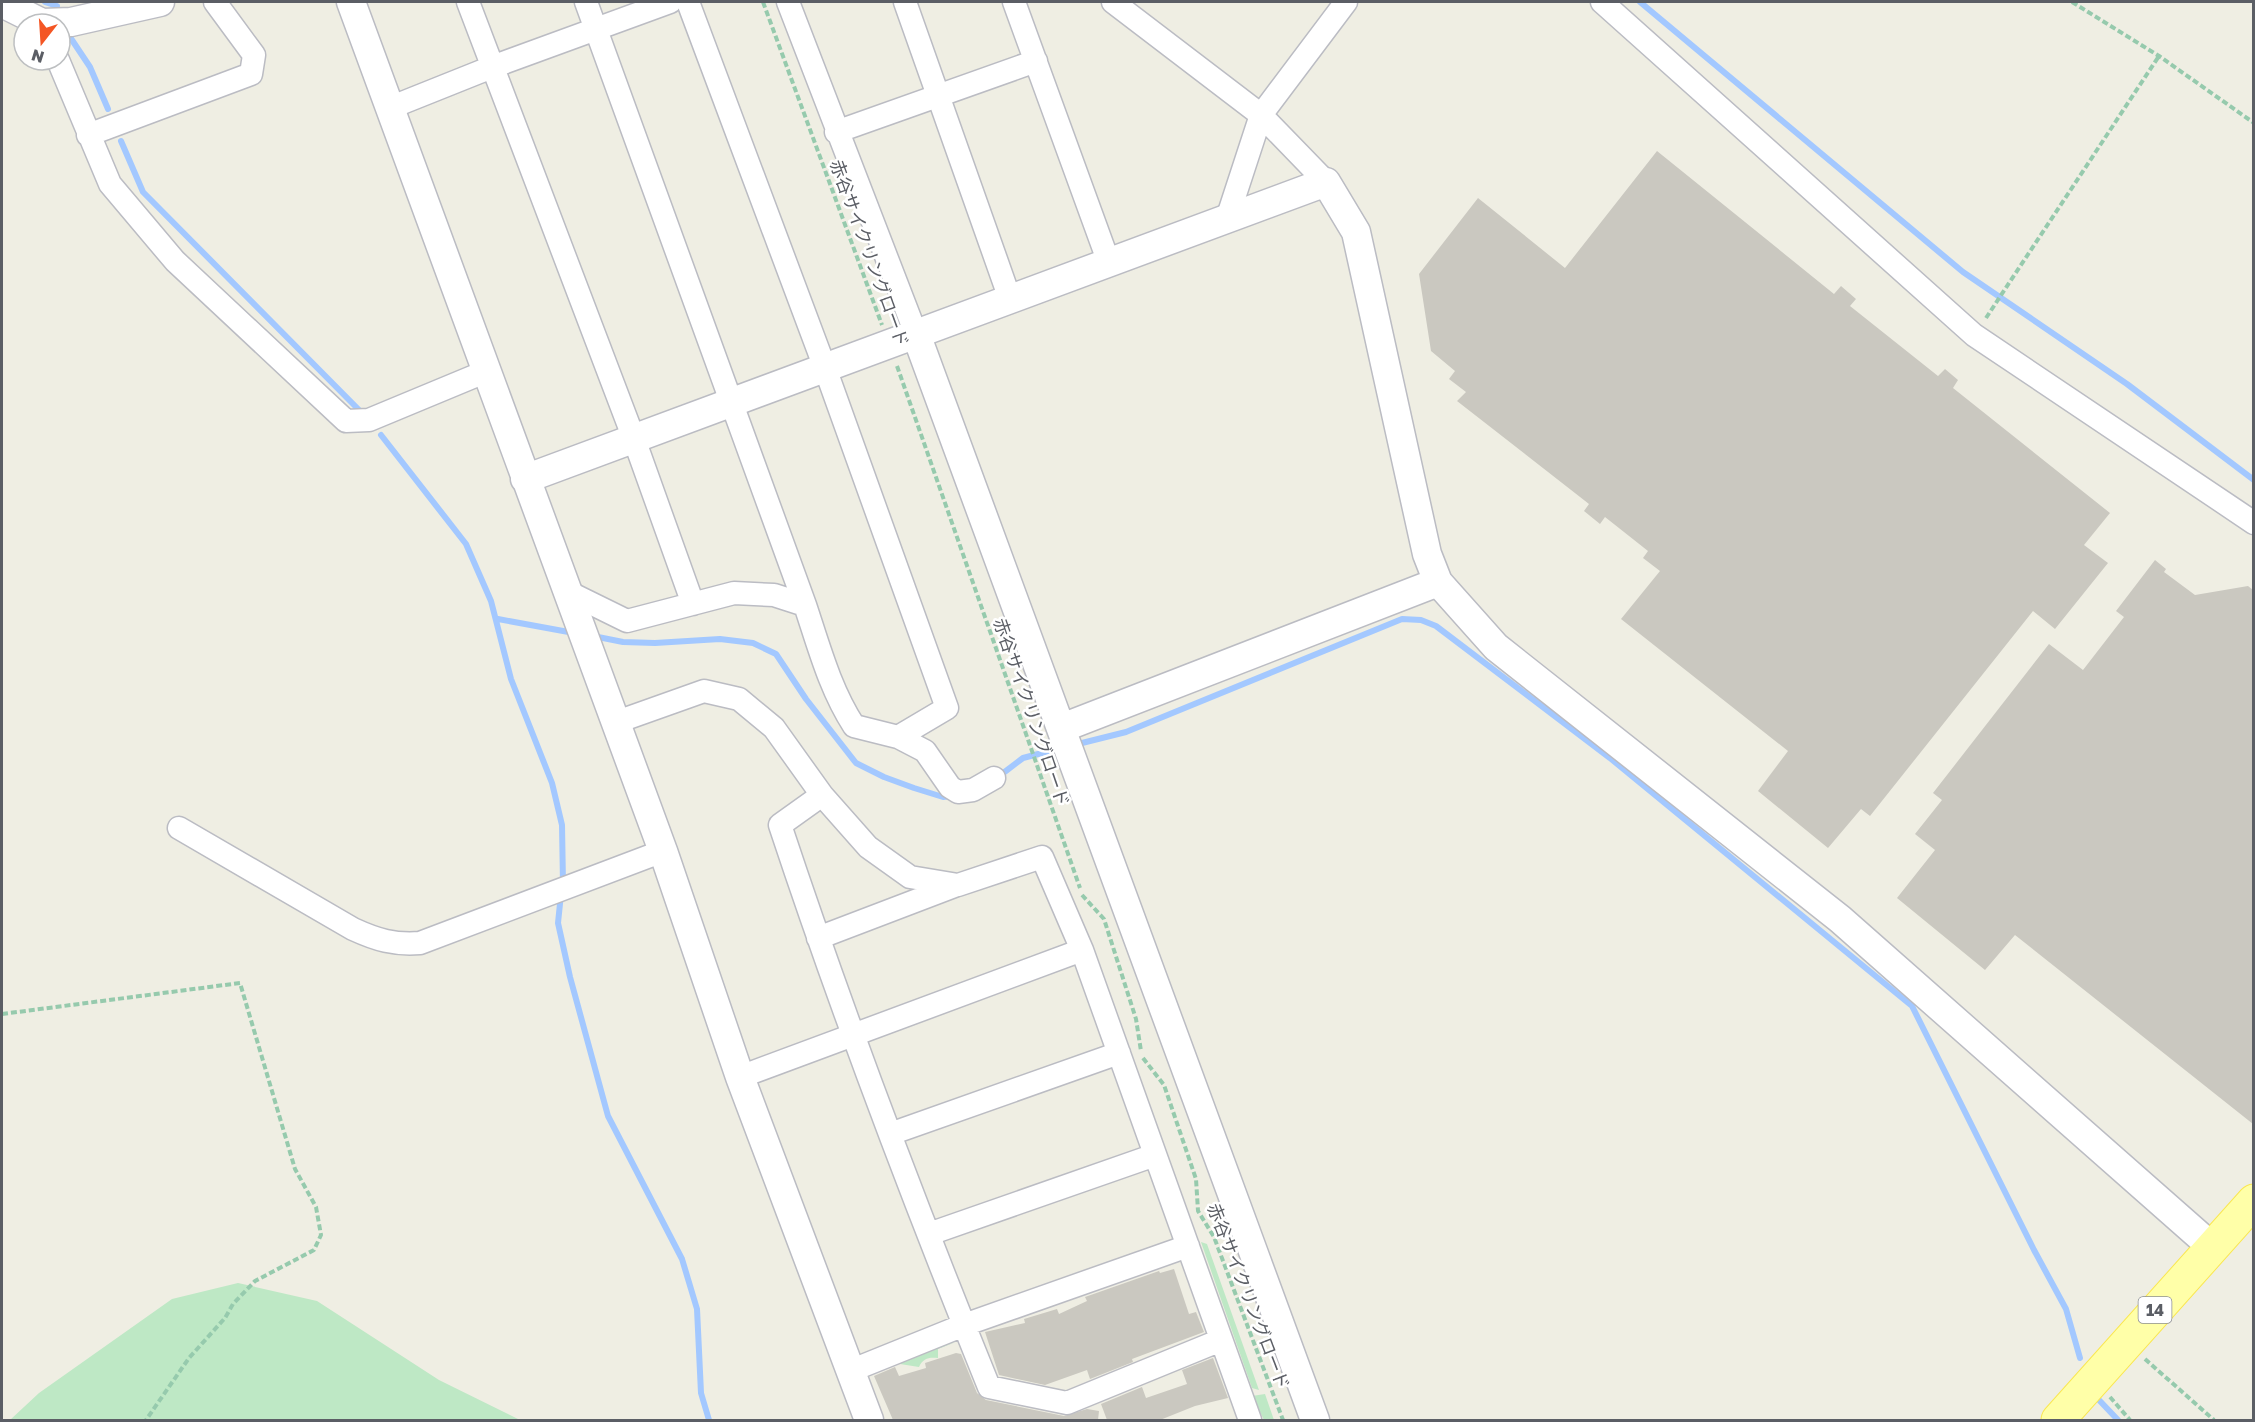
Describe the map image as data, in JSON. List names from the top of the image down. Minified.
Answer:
{"streets":{"main road":["14"],"path":["赤谷サイクリングロード"]},"north":"bottom"}
